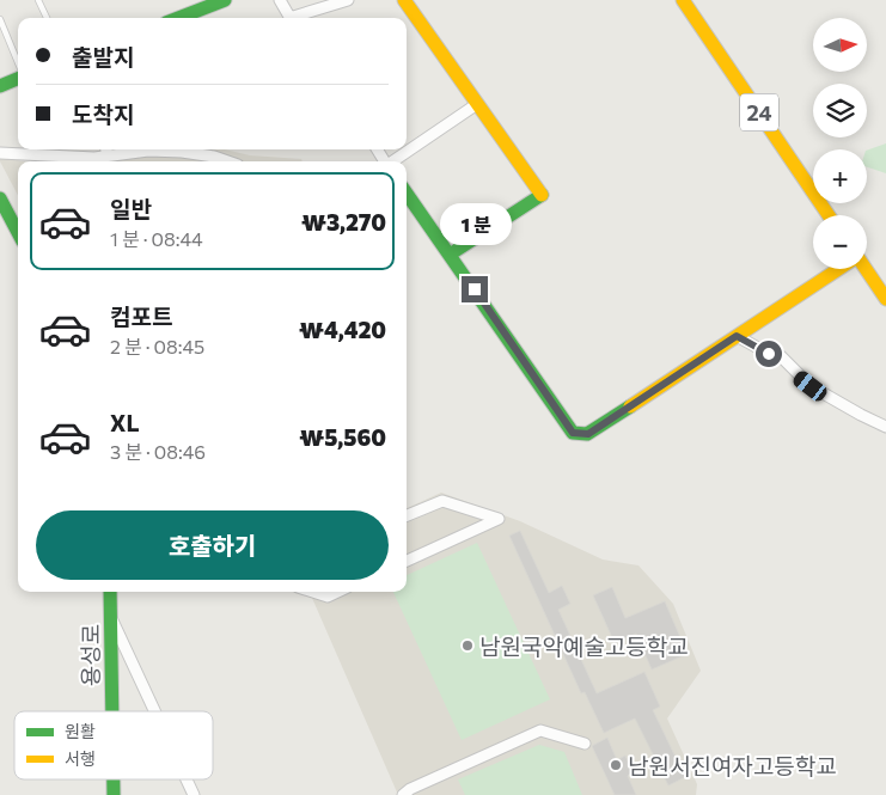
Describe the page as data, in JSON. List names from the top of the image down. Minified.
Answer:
{"streets":{"street":["24","용성로"]},"places":["남원국악예술고등학교","남원서진여자고등학교"],"legend":["원활","서행"],"north":"right","page":{"map_buttons":["+","−"],"banner":["출발지","도착지"],"list":[{"name":"일반","note":"1 분 · 08:44","value":"₩3,270"},{"name":"컴포트","note":"2 분 · 08:45","value":"₩4,420"},{"name":"XL","note":"3 분 · 08:46","value":"₩5,560"}],"bubble":"1 분","buttons":"호출하기"}}
